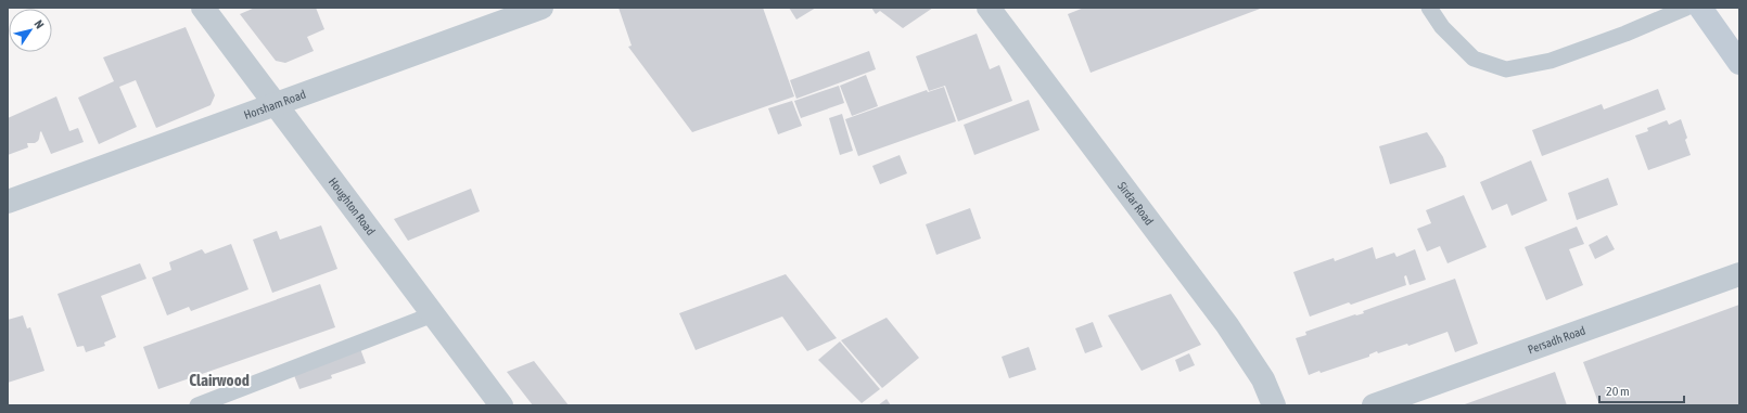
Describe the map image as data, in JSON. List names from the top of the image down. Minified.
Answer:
{"streets":{"street":["Horsham Road","Sirdar Road","Houghton Road","Persadh Road"]},"crossings":[["Horsham Road","Houghton Road"]],"districts":["Clairwood"],"scale_bar":"20 m","north":"top right"}
